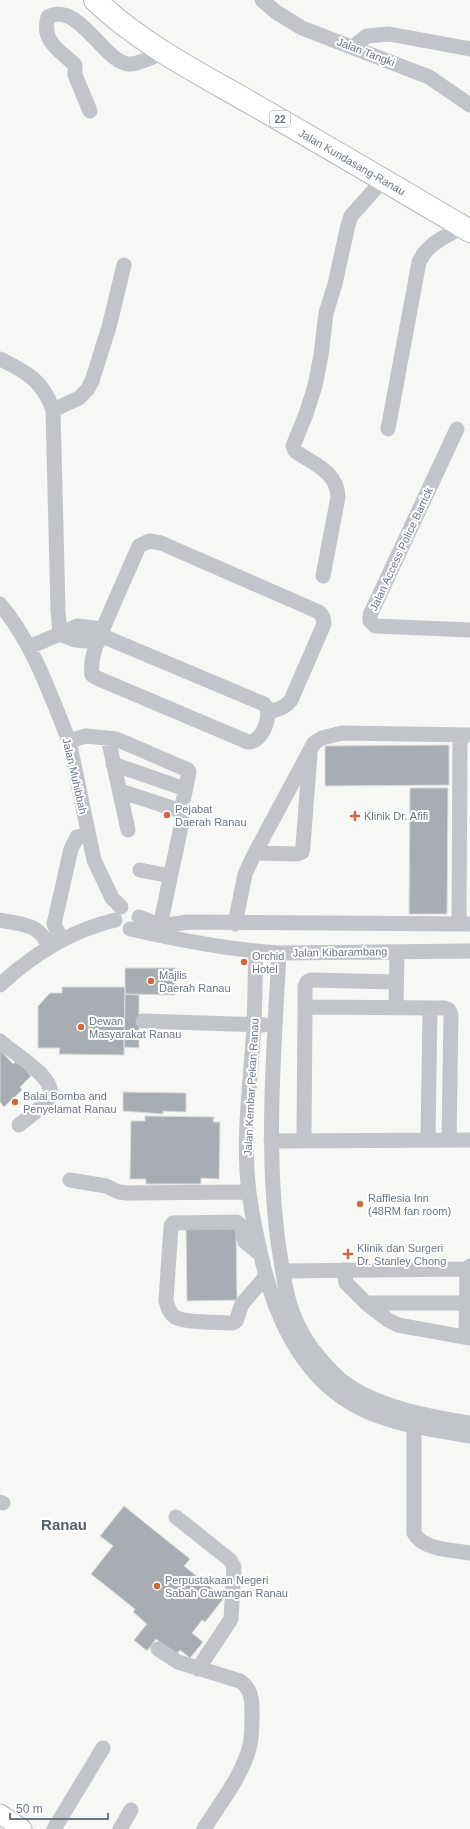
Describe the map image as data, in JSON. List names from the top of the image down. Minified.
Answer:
{"streets":{"highway":["22","Jalan Kundasang-Ranau"],"street":["Jalan Tangki","Jalan Access Police Barrick","Jalan Muhibbah","Jalan Kibarambang","Jalan Kembar Pekan Ranau"]},"crossings":[["Jalan Muhibbah","Jalan Kibarambang"],["Jalan Kibarambang","Jalan Kembar Pekan Ranau"]],"districts":["Ranau"],"places":{"other":["Pejabat Daerah Ranau","Orchid Hotel","Majlis Daerah Ranau","Dewan Masyarakat Ranau","Balai Bomba and Penyelamat Ranau","Rafflesia Inn (48RM fan room)","Perpustakaan Negeri Sabah Cawangan Ranau"],"health":["Klinik Dr. Afifi","Klinik dan Surgeri Dr. Stanley Chong"]},"scale_bar":"50 m"}
